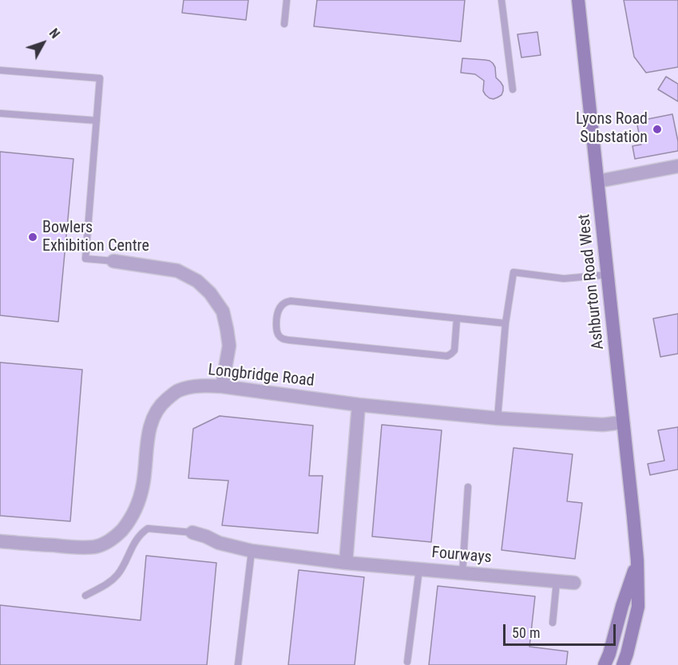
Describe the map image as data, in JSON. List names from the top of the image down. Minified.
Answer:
{"streets":{"main road":["Ashburton Road West"],"street":["Longbridge Road","Fourways"]},"crossings":[["Ashburton Road West","Longbridge Road"]],"places":["Lyons Road Substation","Bowlers Exhibition Centre"],"scale_bar":"50 m","north":"top right"}
